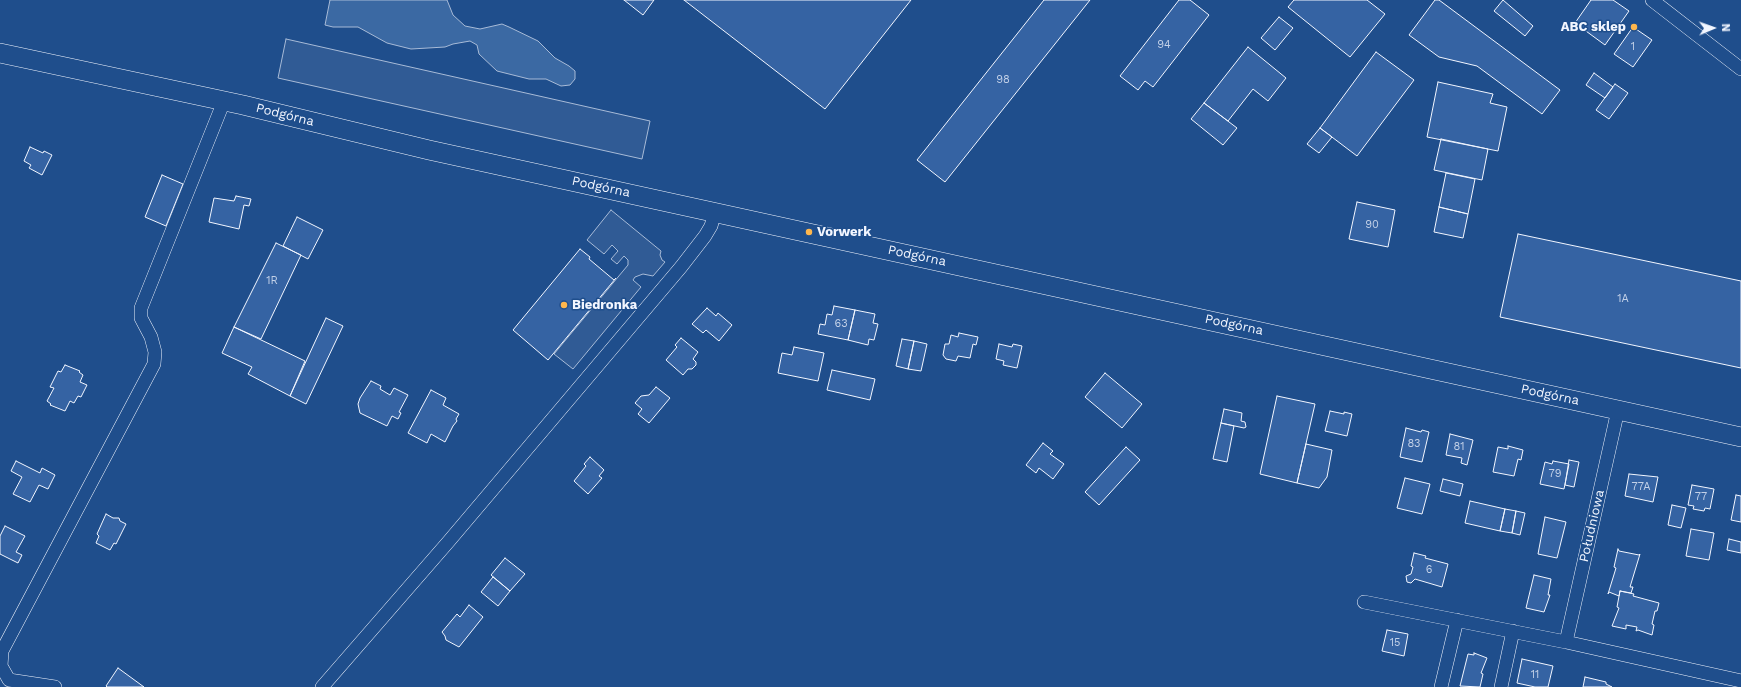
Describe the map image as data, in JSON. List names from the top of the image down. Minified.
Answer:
{"streets":{"main road":["Podgórna"],"street":["Południowa"]},"crossings":[["Podgórna","Południowa"]],"places":["ABC sklep","Vorwerk","Biedronka"],"house_numbers":["94","1","98","90","1R","1A","63","83","81","79","77A","77","6","15","11"],"north":"right"}
